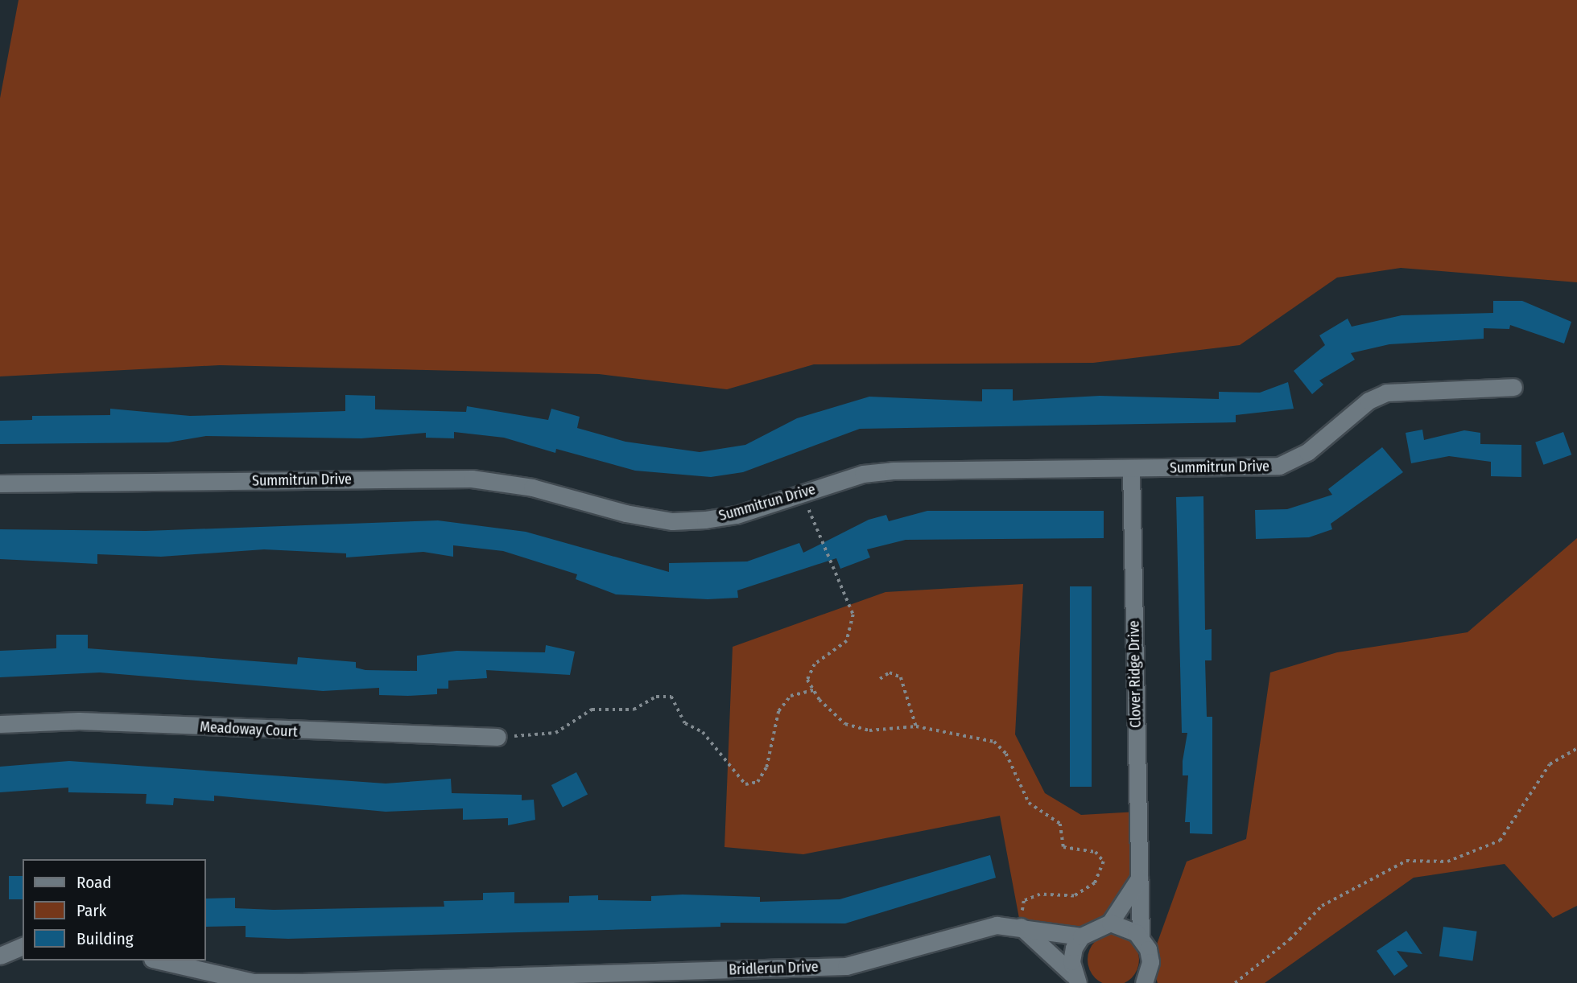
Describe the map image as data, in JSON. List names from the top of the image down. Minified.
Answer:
{"streets":{"street":["Summitrun Drive","Clover Ridge Drive","Meadoway Court","Bridlerun Drive"]},"crossings":[["Summitrun Drive","Clover Ridge Drive"]],"legend":["Road","Park","Building"]}
